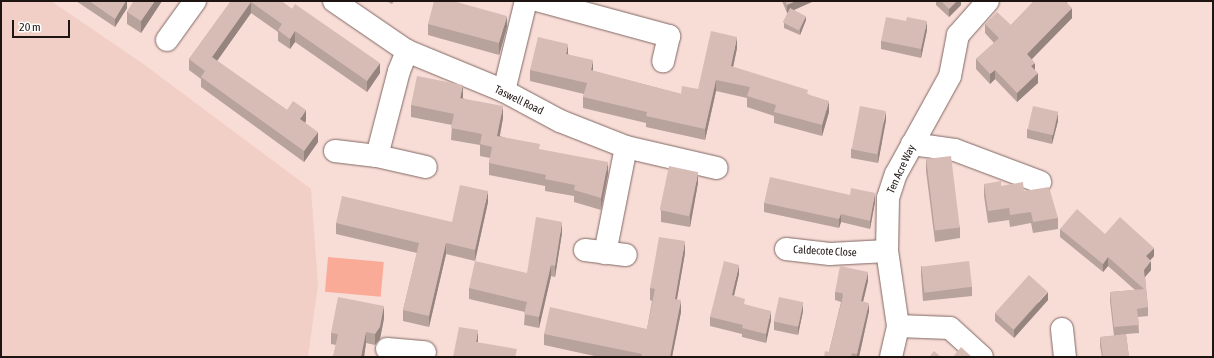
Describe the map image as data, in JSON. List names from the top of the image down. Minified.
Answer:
{"streets":{"street":["Taswell Road","Ten Acre Way","Caldecote Close"]},"crossings":[["Ten Acre Way","Caldecote Close"]],"scale_bar":"20 m"}
